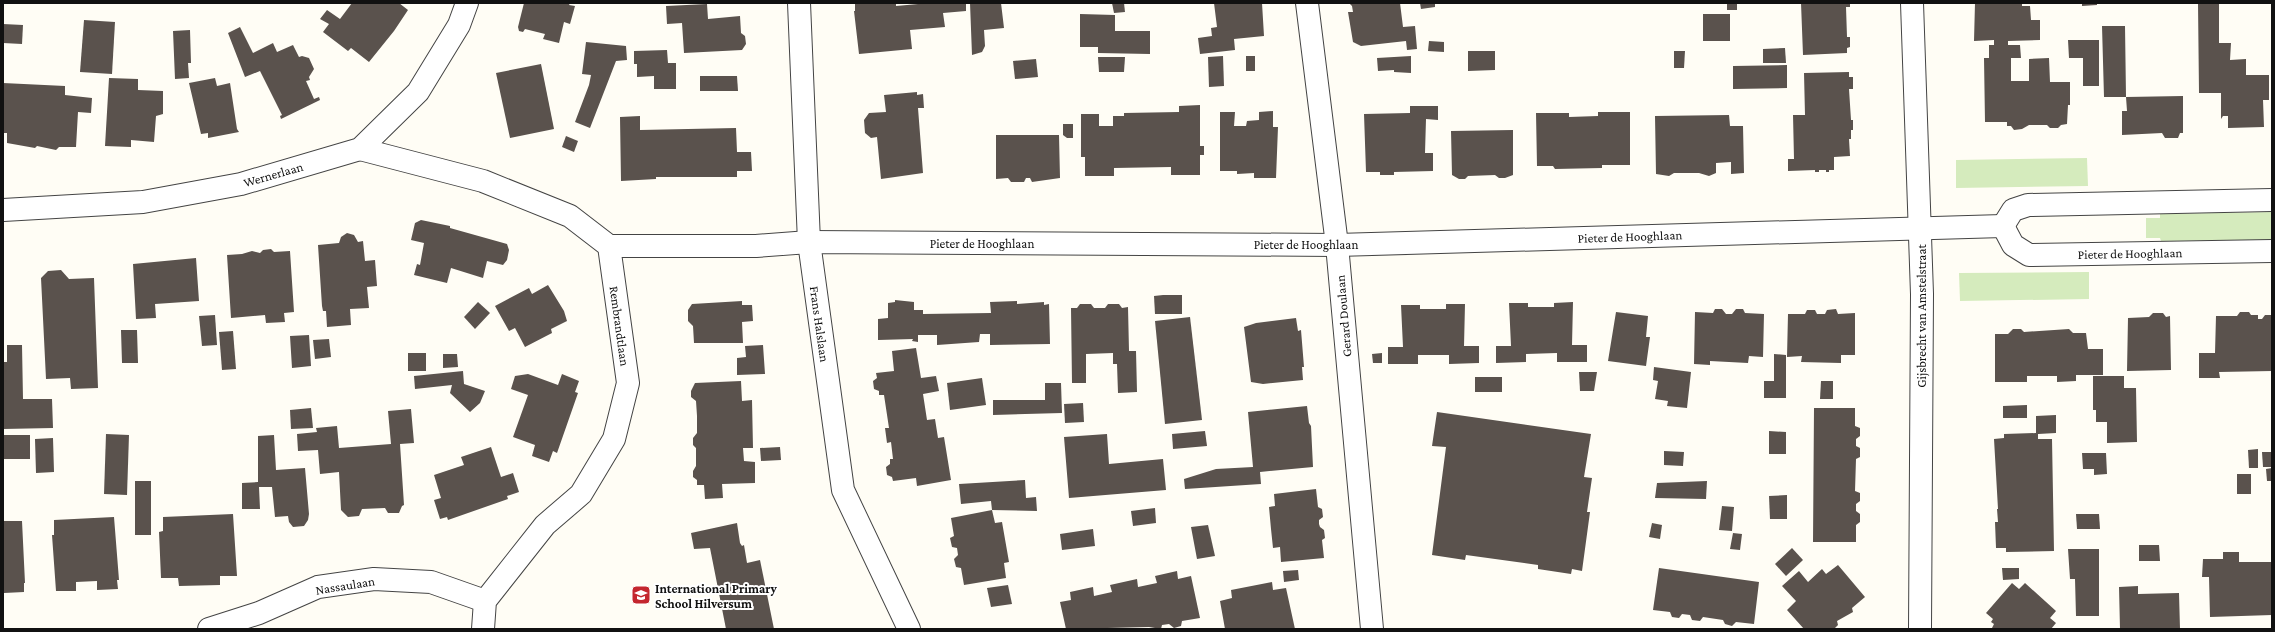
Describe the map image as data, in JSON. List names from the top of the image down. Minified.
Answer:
{"streets":{"street":["Wernerlaan","Pieter de Hooghlaan","Gerard Doulaan","Gijsbrecht van Amstelstraat","Frans Halslaan","Rembrandtlaan","Nassaulaan"]},"crossings":[["Pieter de Hooghlaan","Gerard Doulaan"],["Pieter de Hooghlaan","Gijsbrecht van Amstelstraat"],["Pieter de Hooghlaan","Frans Halslaan"],["Pieter de Hooghlaan","Rembrandtlaan"],["Rembrandtlaan","Nassaulaan"]],"places":{"school or university":["International Primary School Hilversum"]}}
